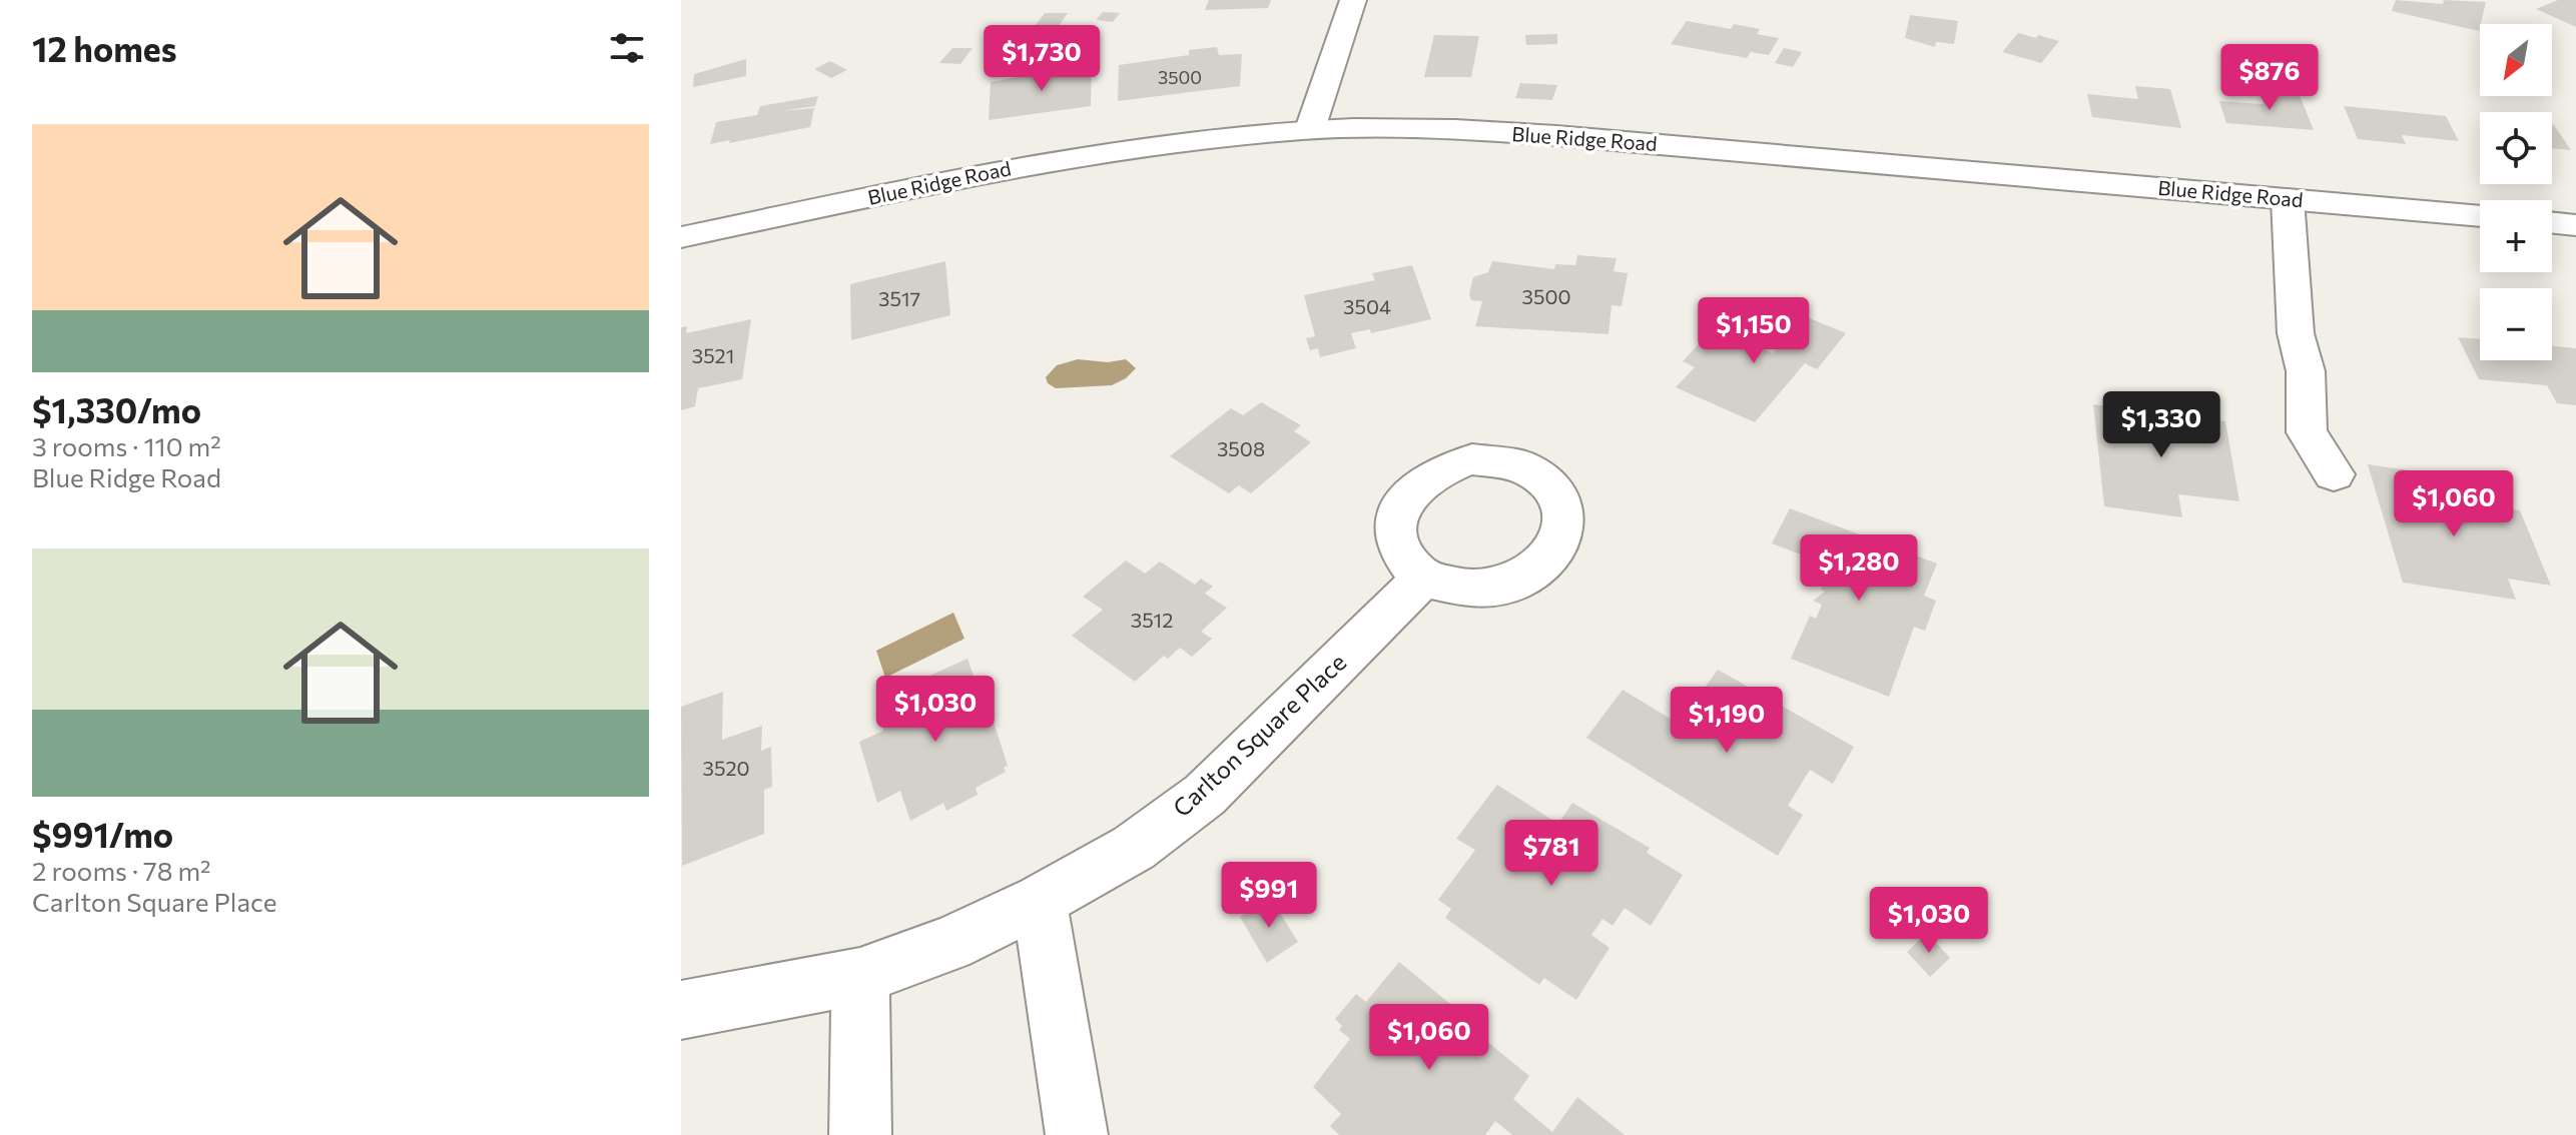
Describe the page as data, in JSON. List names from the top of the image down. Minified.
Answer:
{"streets":{"main road":["Blue Ridge Road","Carlton Square Place"]},"house_numbers":["3500","3500","3517","3504","3521","3508","3512","3520"],"north":"bottom left","page":{"heading":"12 homes","map_buttons":["+","−"],"price":["$1,730","$876","$1,150","$1,330","$1,060","$1,280","$1,030","$1,190","$781","$991","$1,030","$1,060"],"list":[{"name":"$1,330/mo","note":"3 rooms · 110 m² · Blue Ridge Road"},{"name":"$991/mo","note":"2 rooms · 78 m² · Carlton Square Place"}]}}
